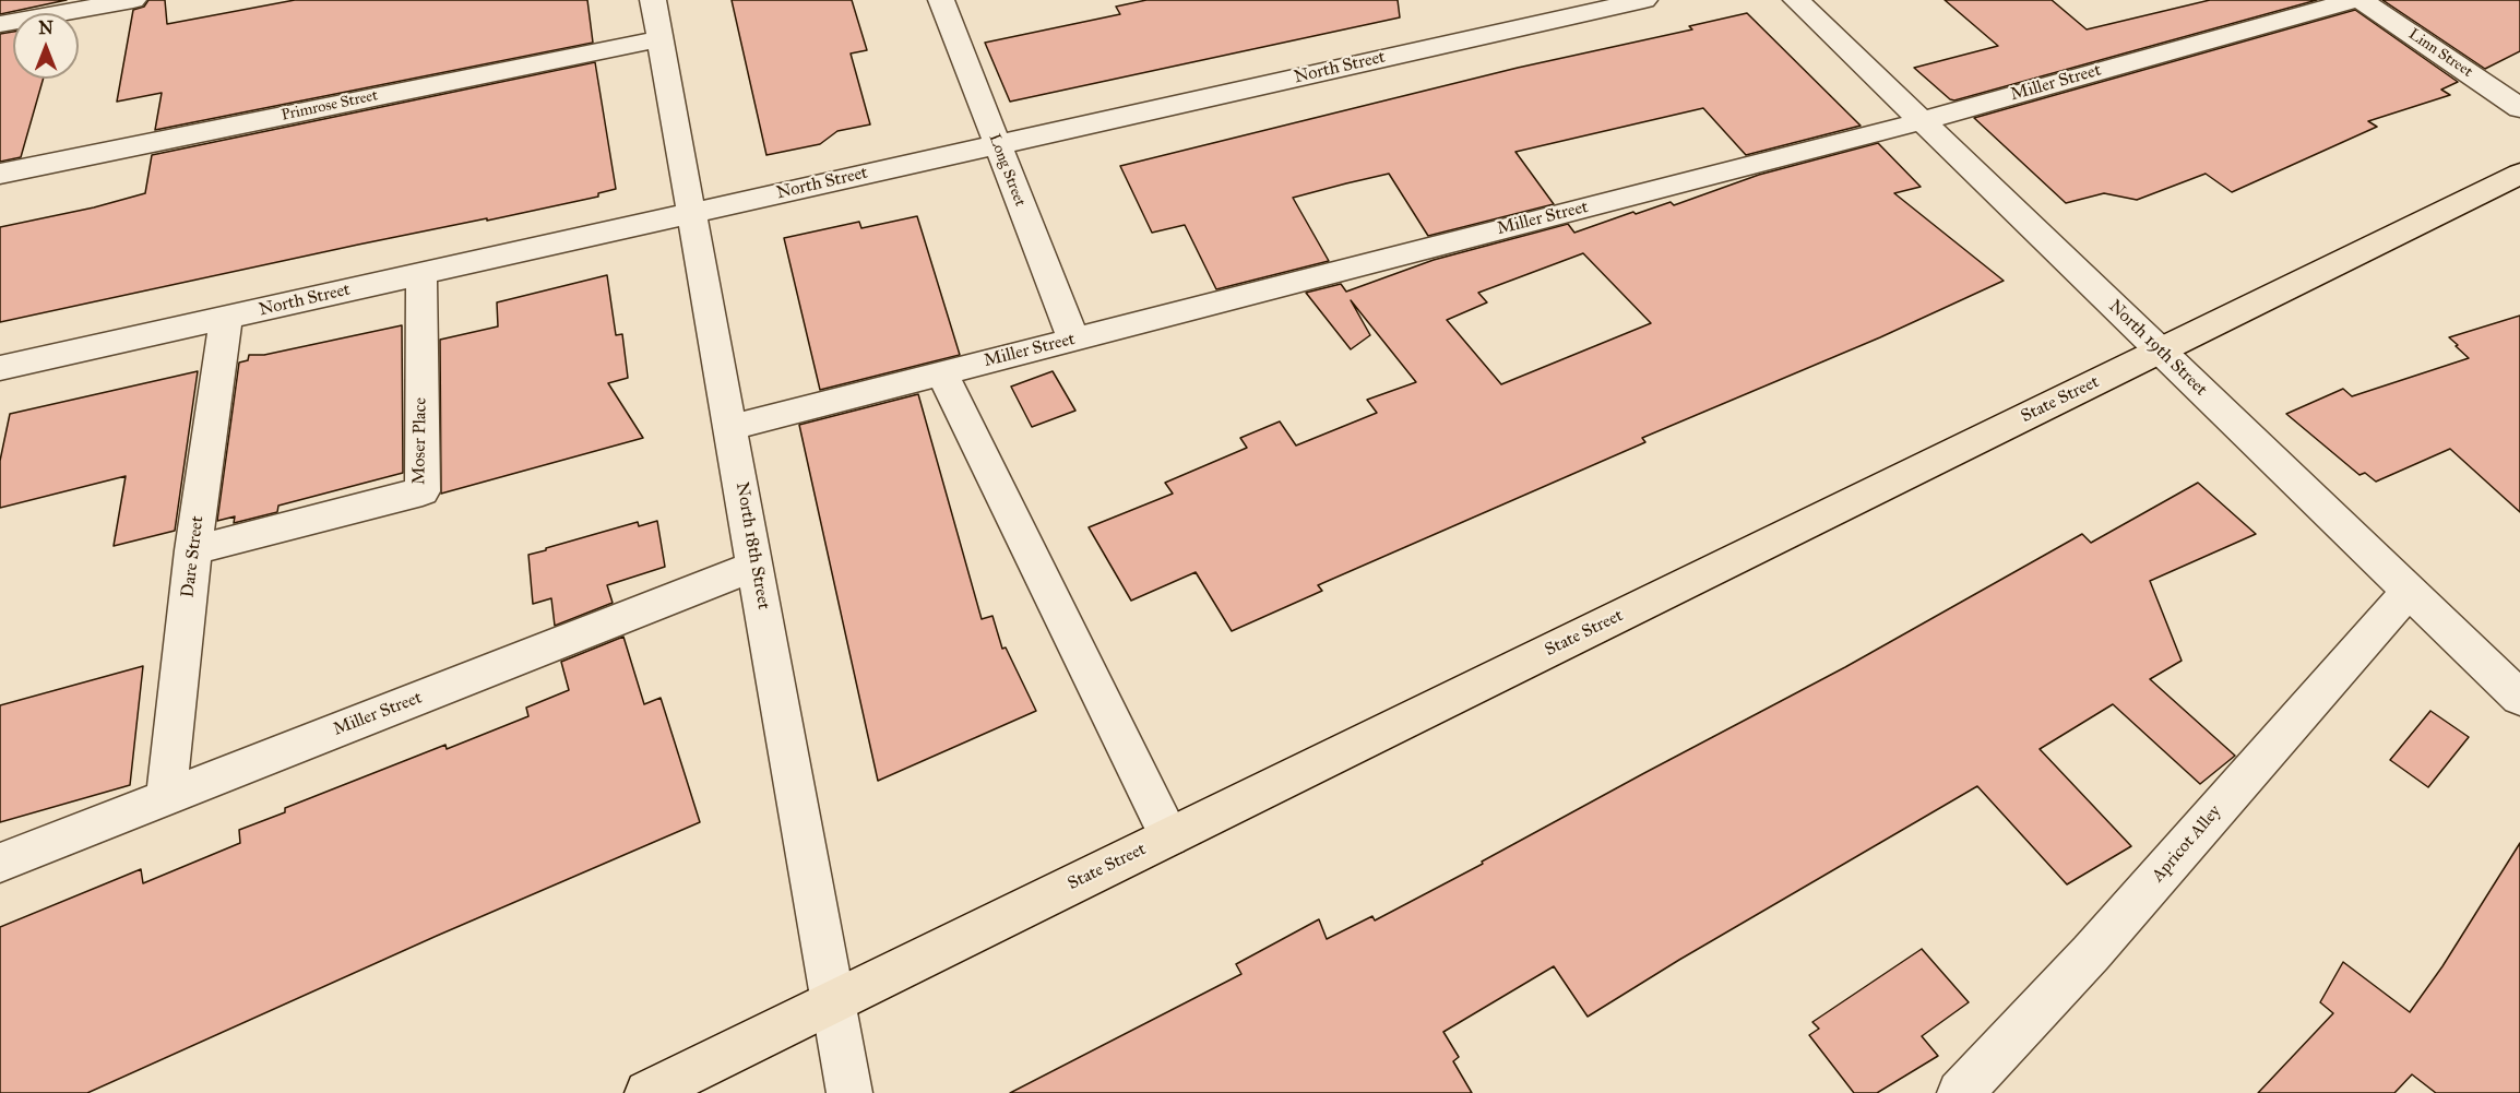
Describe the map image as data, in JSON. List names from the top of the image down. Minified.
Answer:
{"streets":{"main road":["State Street"],"street":["Linn Street","North Street","Miller Street","Primrose Street","Long Street","North 19th Street","Moser Place","North 18th Street","Dare Street","Apricot Alley"]},"crossings":[["North Street","Long Street"],["North Street","Moser Place"],["North Street","North 18th Street"],["North Street","Dare Street"],["Miller Street","Long Street"],["Miller Street","North 19th Street"],["Miller Street","North 18th Street"],["Miller Street","Dare Street"],["Primrose Street","North 18th Street"],["North 19th Street","State Street"],["North 19th Street","Apricot Alley"],["State Street","North 18th Street"],["Moser Place","Dare Street"]],"north":"top"}
